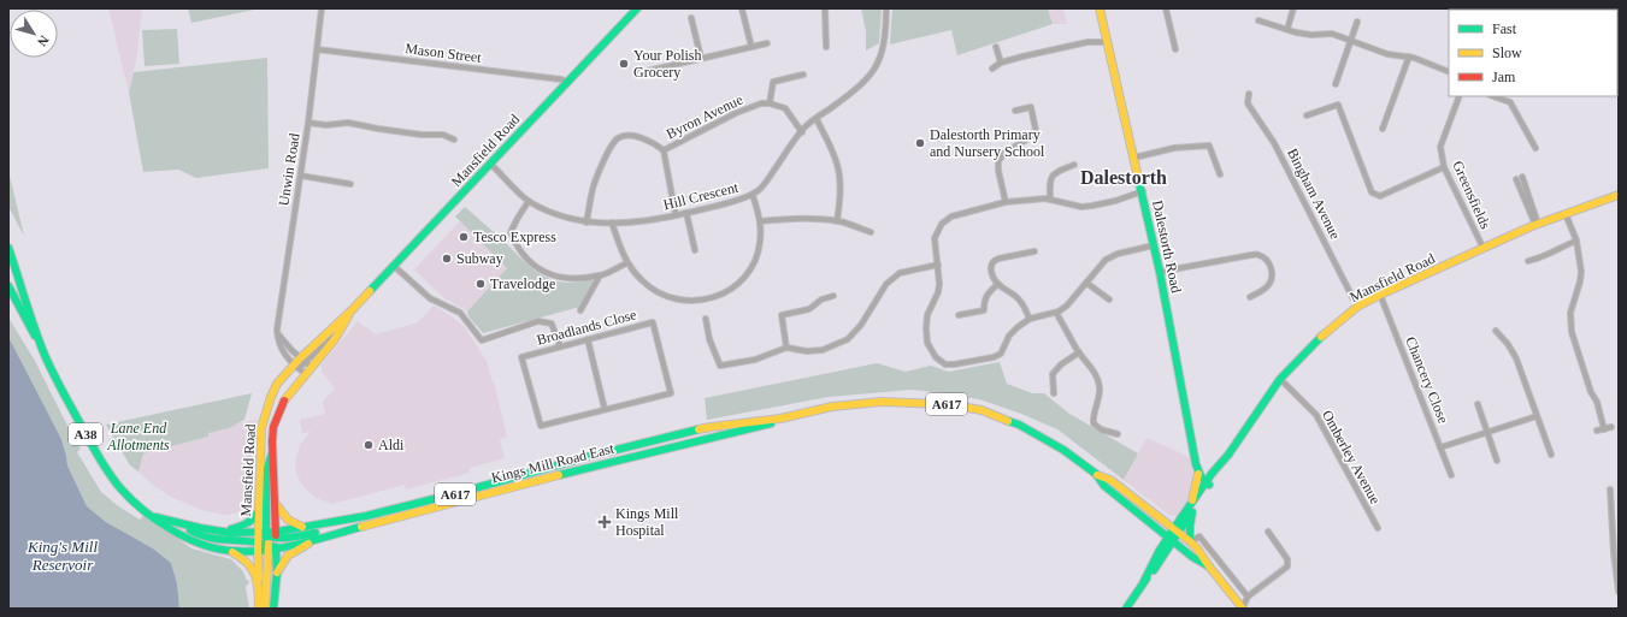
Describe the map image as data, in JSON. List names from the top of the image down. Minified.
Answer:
{"streets":{"main road":["Mansfield Road","Dalestorth Road","A617","A38","Kings Mill Road East"],"street":["Mason Street","Byron Avenue","Unwin Road","Bingham Avenue","Greensfields","Hill Crescent","Broadlands Close","Chancery Close","Omberley Avenue"]},"crossings":[["Mason Street","Mansfield Road"],["Mason Street","Unwin Road"],["Mansfield Road","Unwin Road"],["Mansfield Road","Bingham Avenue"],["Mansfield Road","Greensfields"],["Mansfield Road","Hill Crescent"],["Mansfield Road","Chancery Close"],["Mansfield Road","A617"],["Mansfield Road","Omberley Avenue"],["Mansfield Road","Kings Mill Road East"],["A617","A38"],["A617","Kings Mill Road East"]],"districts":["Dalestorth"],"water":["King's Mill Reservoir"],"parks":["Lane End Allotments"],"places":{"other":["Your Polish Grocery","Dalestorth Primary and Nursery School","Tesco Express","Subway","Travelodge","Aldi"],"health":["Kings Mill Hospital"]},"legend":["Fast","Slow","Jam"],"north":"bottom right"}
